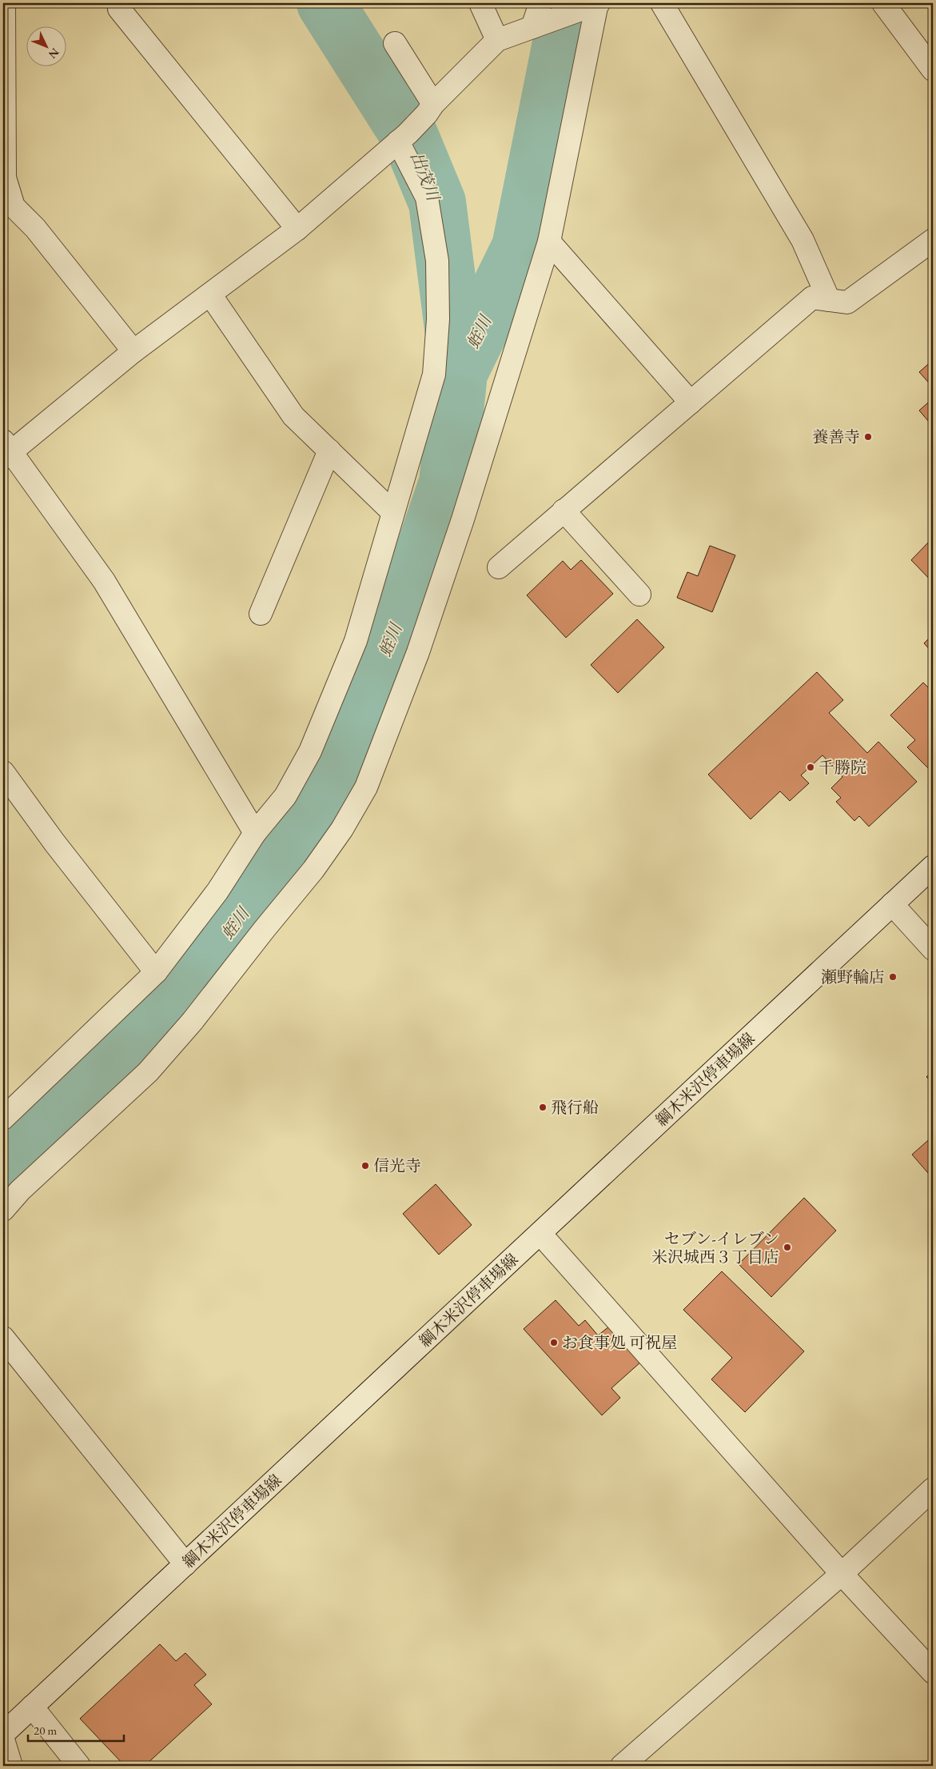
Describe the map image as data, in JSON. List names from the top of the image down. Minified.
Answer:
{"streets":{"street":["綱木米沢停車場線"]},"water":["出茂川","蛭川"],"places":["養善寺","千勝院","瀬野輪店","飛行船","信光寺","セブン-イレブン 米沢城西３丁目店","お食事処 可祝屋"],"scale_bar":"20 m","north":"bottom right"}
